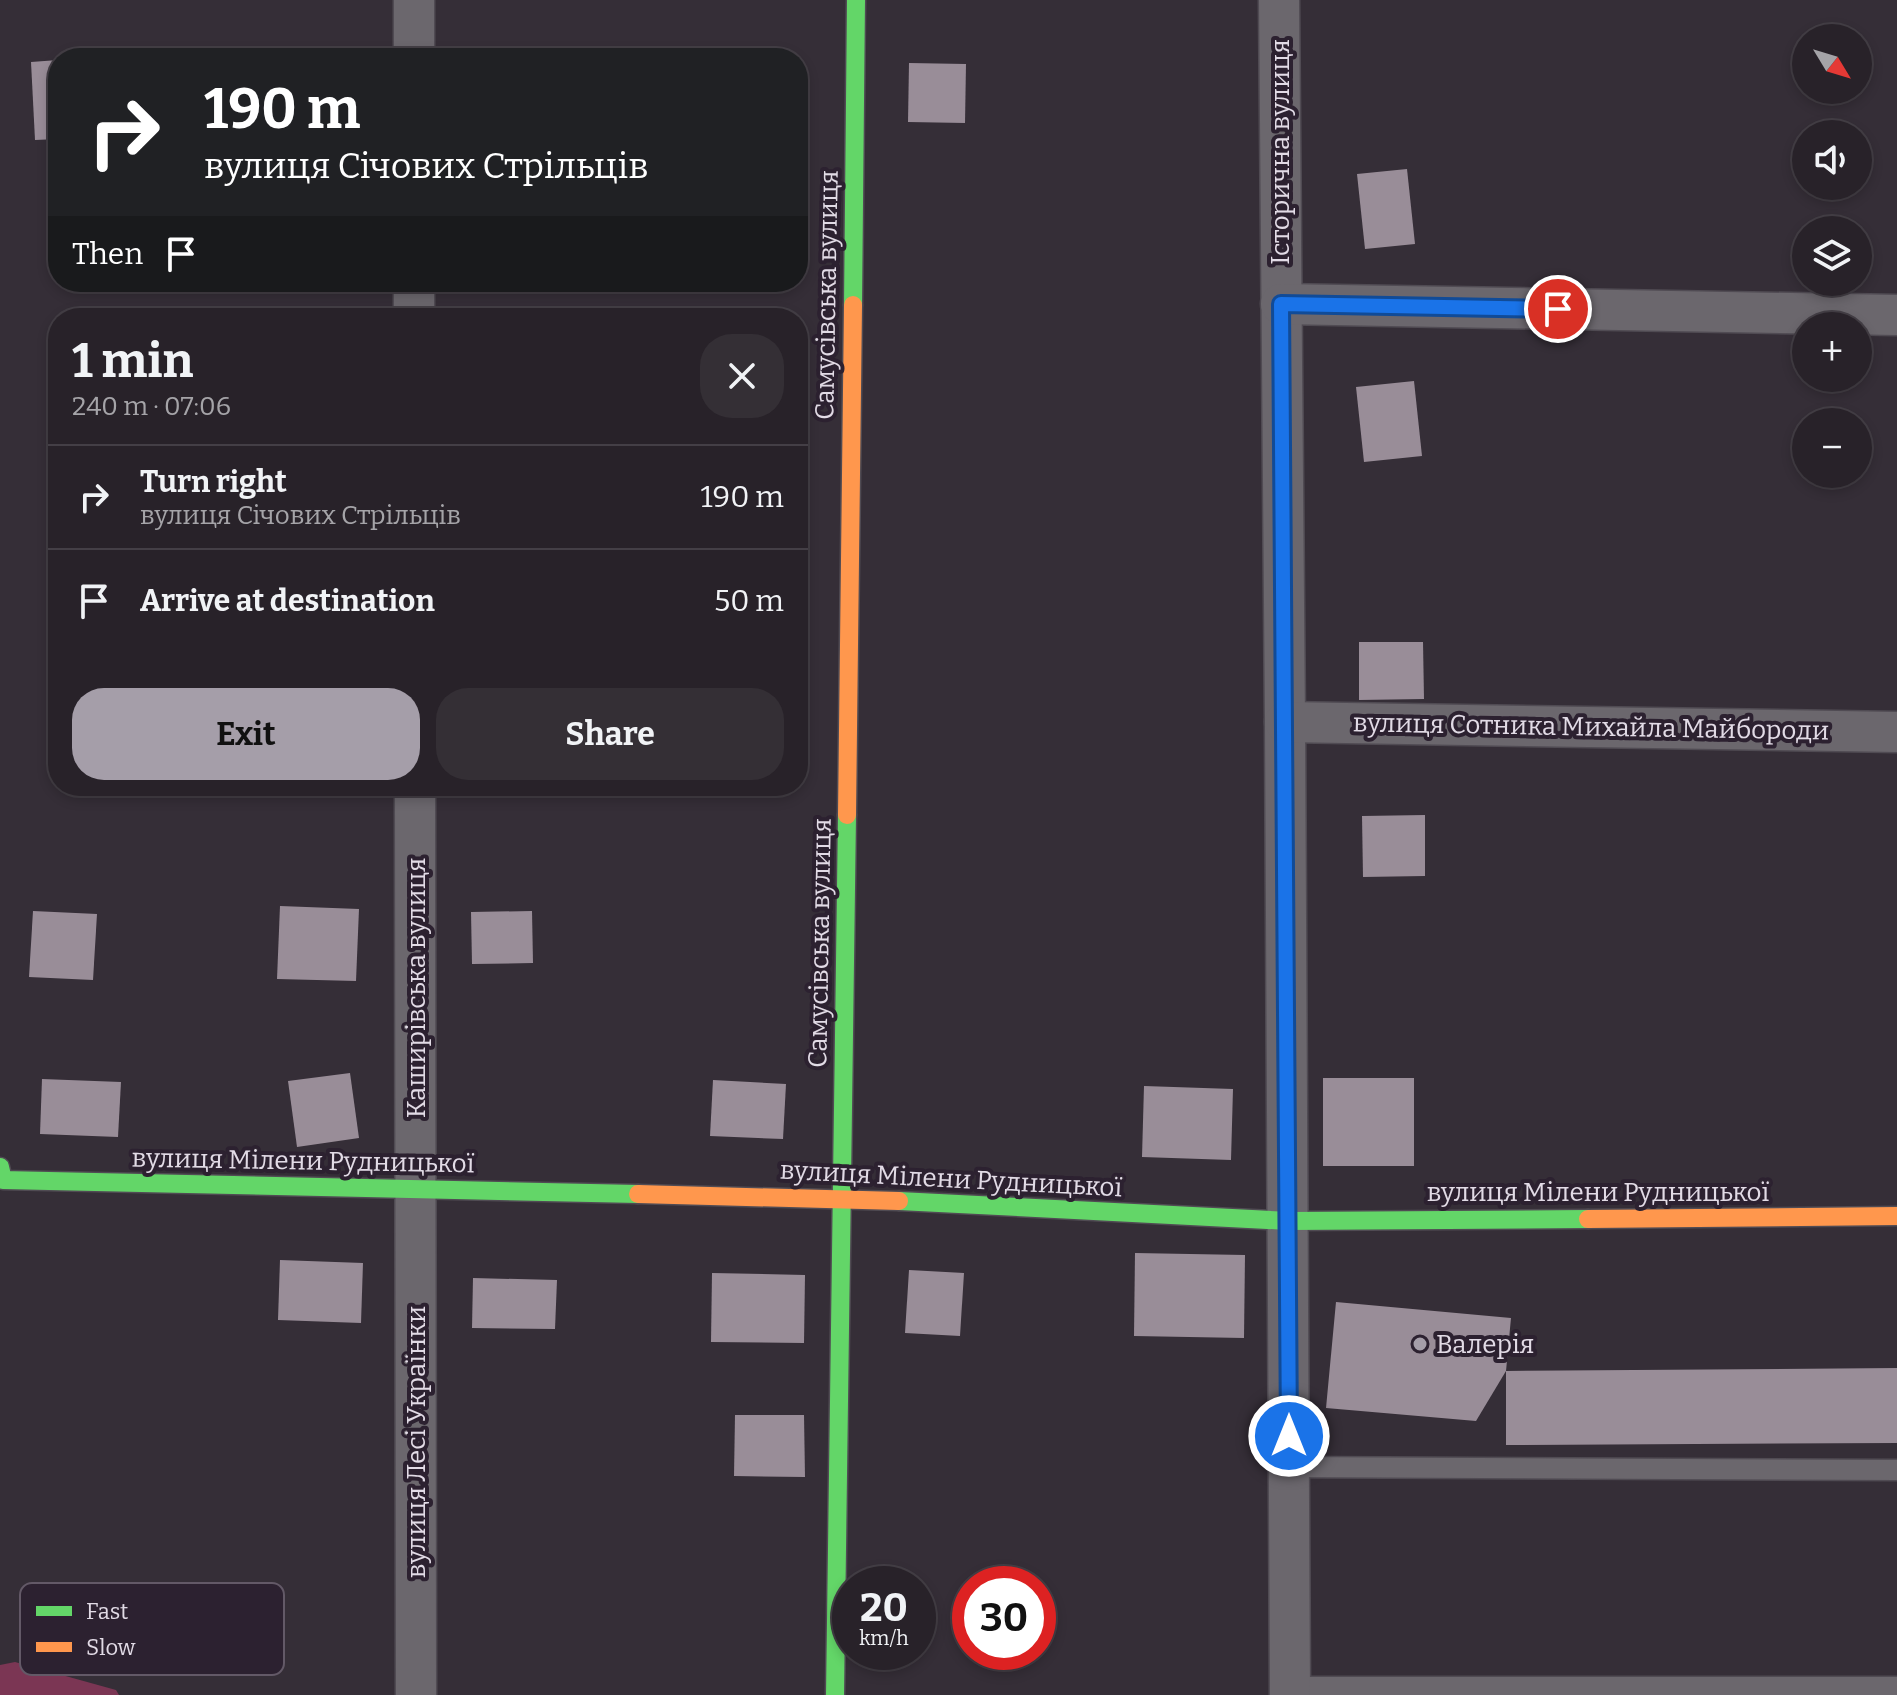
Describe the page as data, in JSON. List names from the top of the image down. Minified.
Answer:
{"streets":{"street":["Історична вулиця","Самусівська вулиця","вулиця Сотника Михайла Майбороди","Каширівська вулиця","вулиця Мілени Рудницької","вулиця Лесі Українки"]},"crossings":[["Історична вулиця","вулиця Сотника Михайла Майбороди"],["Історична вулиця","вулиця Мілени Рудницької"],["Самусівська вулиця","вулиця Мілени Рудницької"],["Каширівська вулиця","вулиця Мілени Рудницької"],["Каширівська вулиця","вулиця Лесі Українки"],["вулиця Мілени Рудницької","вулиця Лесі Українки"]],"places":["Валерія"],"legend":["Fast","Slow"],"north":"bottom right","page":{"map_buttons":["+","−"],"turn":["190 m","вулиця Січових Стрільців"],"then":"Then","heading":["1 min","240 m · 07:06"],"list":[{"name":"Turn right","note":"вулиця Січових Стрільців","value":"190 m"},{"name":"Arrive at destination","value":"50 m"}],"buttons":["Exit","Share"],"speed":"20 km/h","limit":"30"}}
